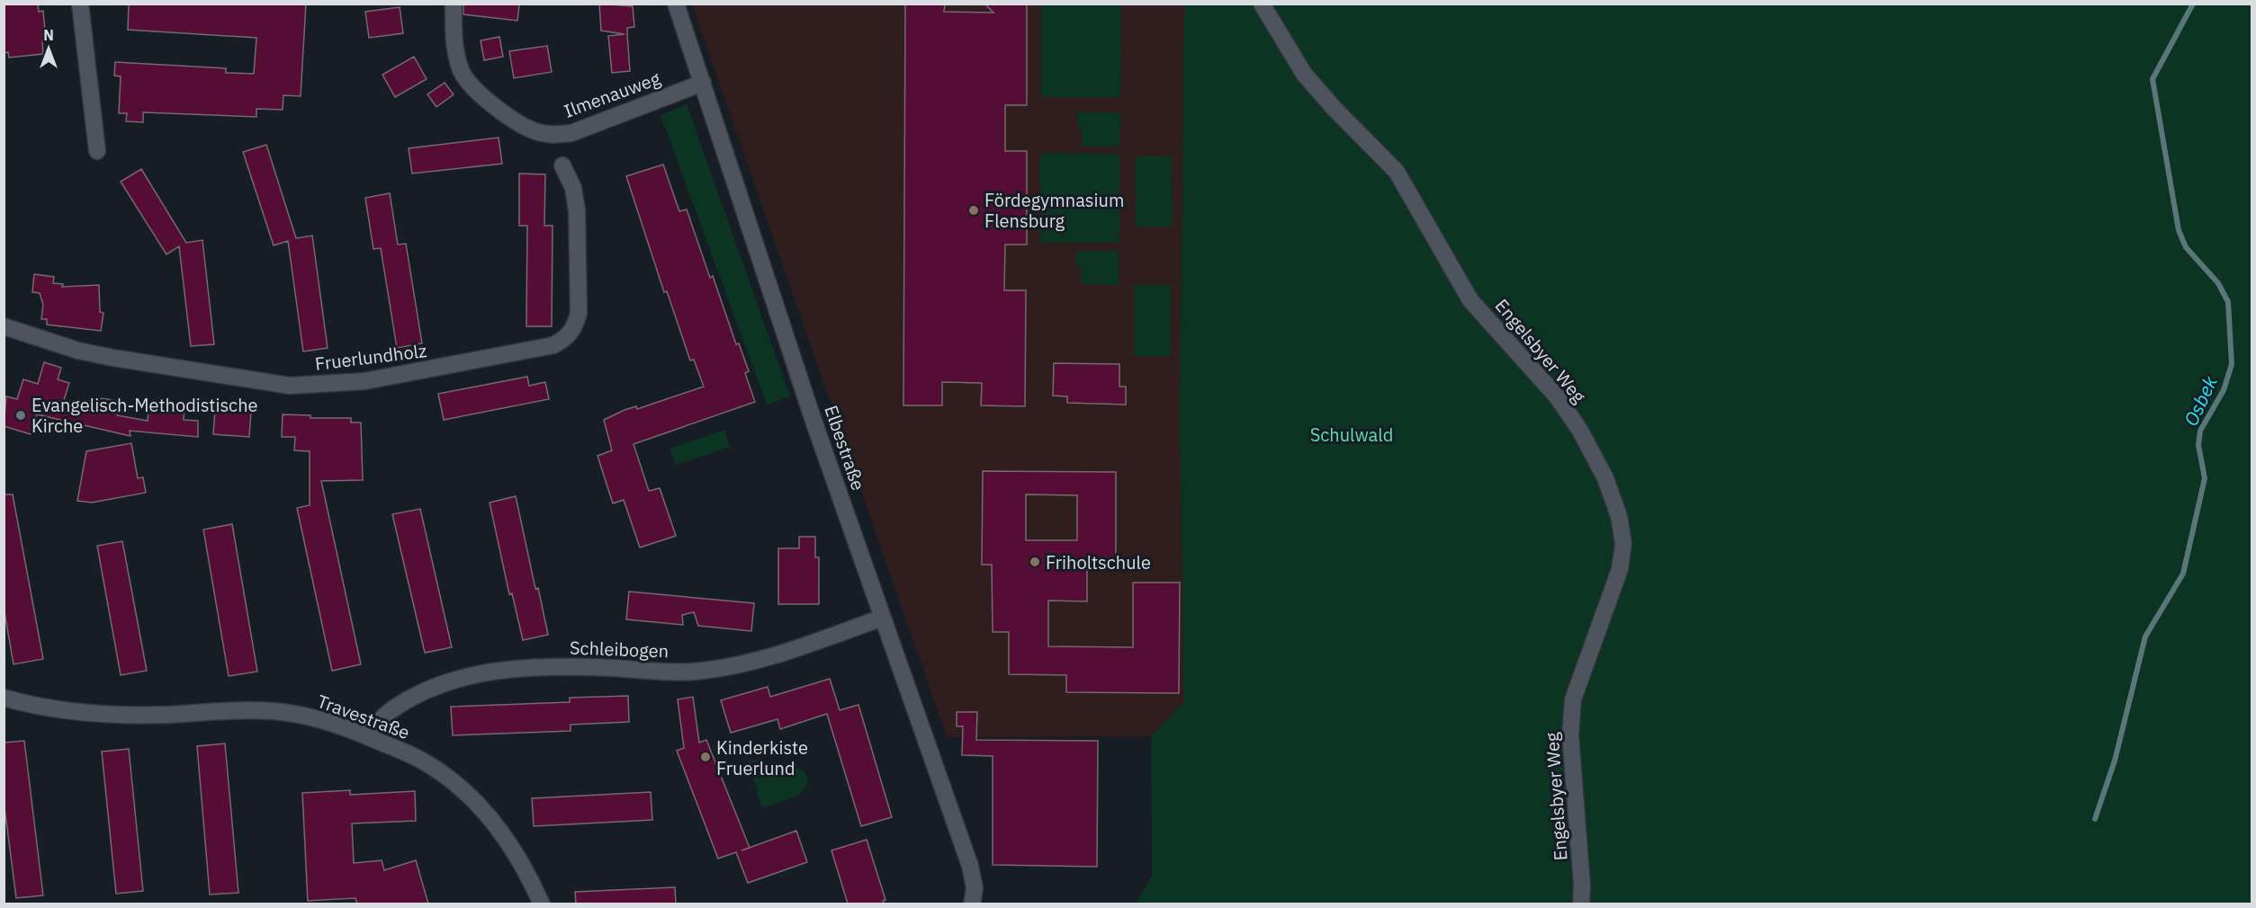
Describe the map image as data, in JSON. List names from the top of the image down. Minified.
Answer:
{"streets":{"street":["Ilmenauweg","Engelsbyer Weg","Fruerlundholz","Elbestraße","Schleibogen","Travestraße"]},"crossings":[["Ilmenauweg","Elbestraße"],["Elbestraße","Schleibogen"],["Schleibogen","Travestraße"]],"water":["Osbek"],"parks":["Schulwald"],"places":["Fördegymnasium Flensburg","Evangelisch-Methodistische Kirche","Friholtschule","Kinderkiste Fruerlund"],"north":"top"}
